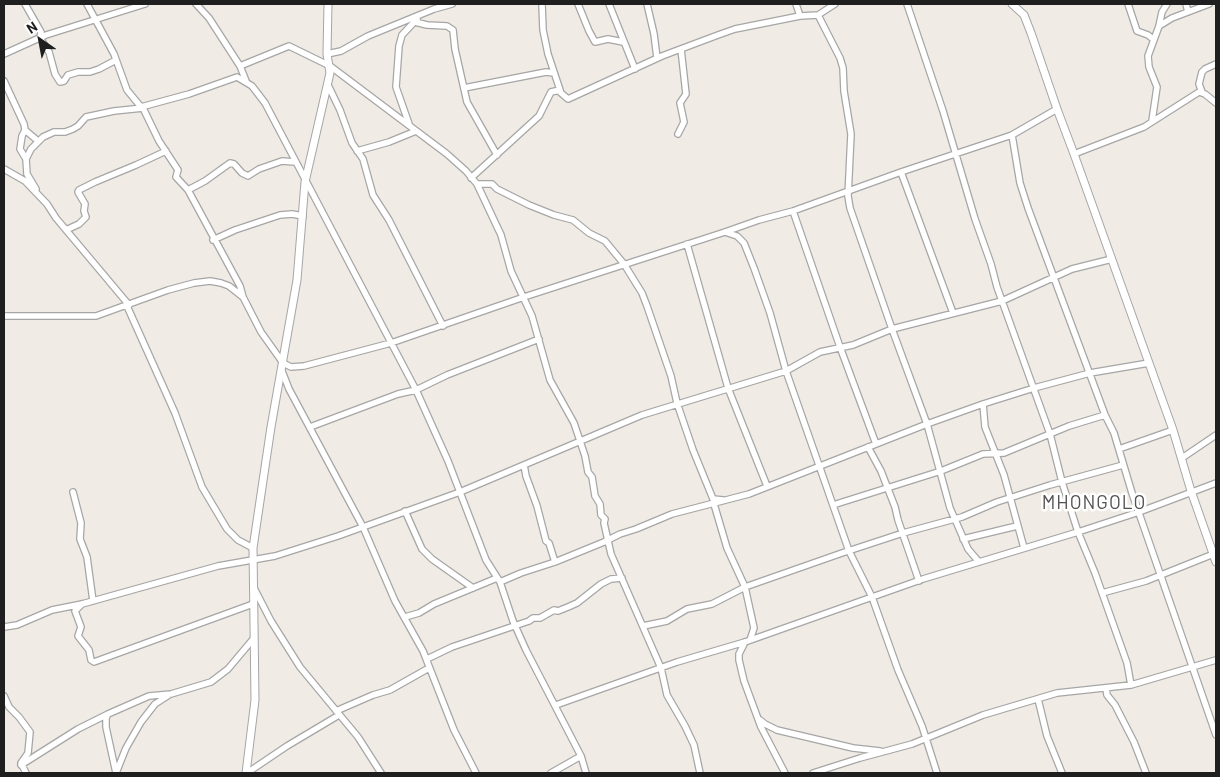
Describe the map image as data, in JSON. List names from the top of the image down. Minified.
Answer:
{"districts":["MHONGOLO"],"north":"top left"}
